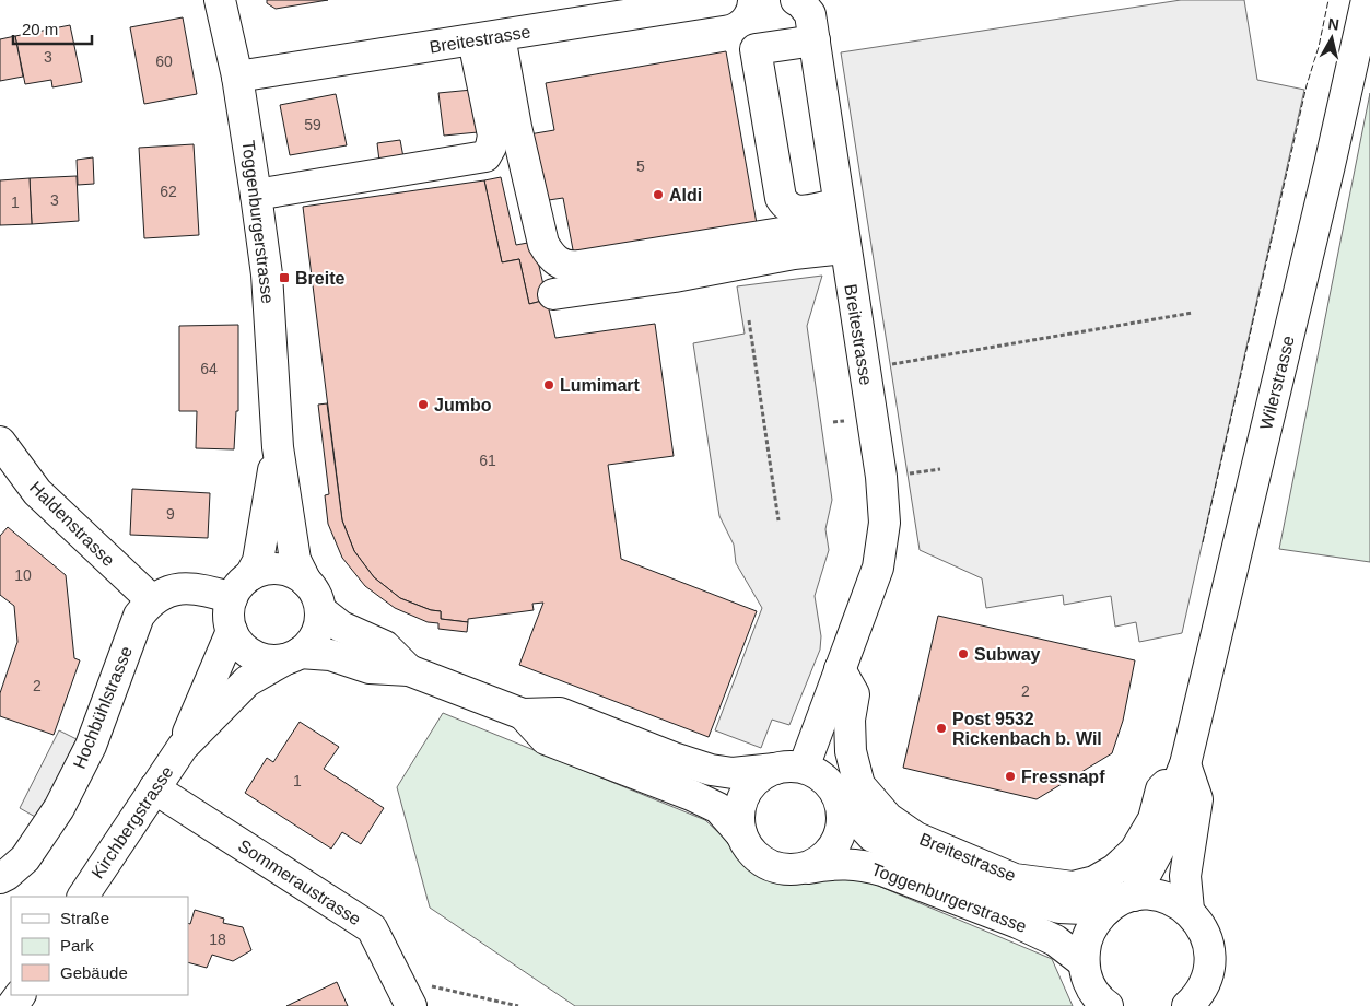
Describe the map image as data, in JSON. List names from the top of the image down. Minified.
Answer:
{"streets":{"main road":["Breitestrasse","Toggenburgerstrasse","Wilerstrasse","Haldenstrasse","Hochbühlstrasse","Kirchbergstrasse","Sommeraustrasse"]},"crossings":[["Breitestrasse","Toggenburgerstrasse"],["Breitestrasse","Wilerstrasse"],["Toggenburgerstrasse","Kirchbergstrasse"],["Haldenstrasse","Hochbühlstrasse"],["Kirchbergstrasse","Sommeraustrasse"]],"places":{"other":["Aldi","Lumimart","Jumbo","Subway","Post 9532 Rickenbach b. Wil","Fressnapf"],"transit":["Breite"]},"house_numbers":["3","60","59","5","62","3","1","64","61","9","10","2","2","1","18"],"legend":["Straße","Park","Gebäude"],"scale_bar":"20 m","north":"top"}
